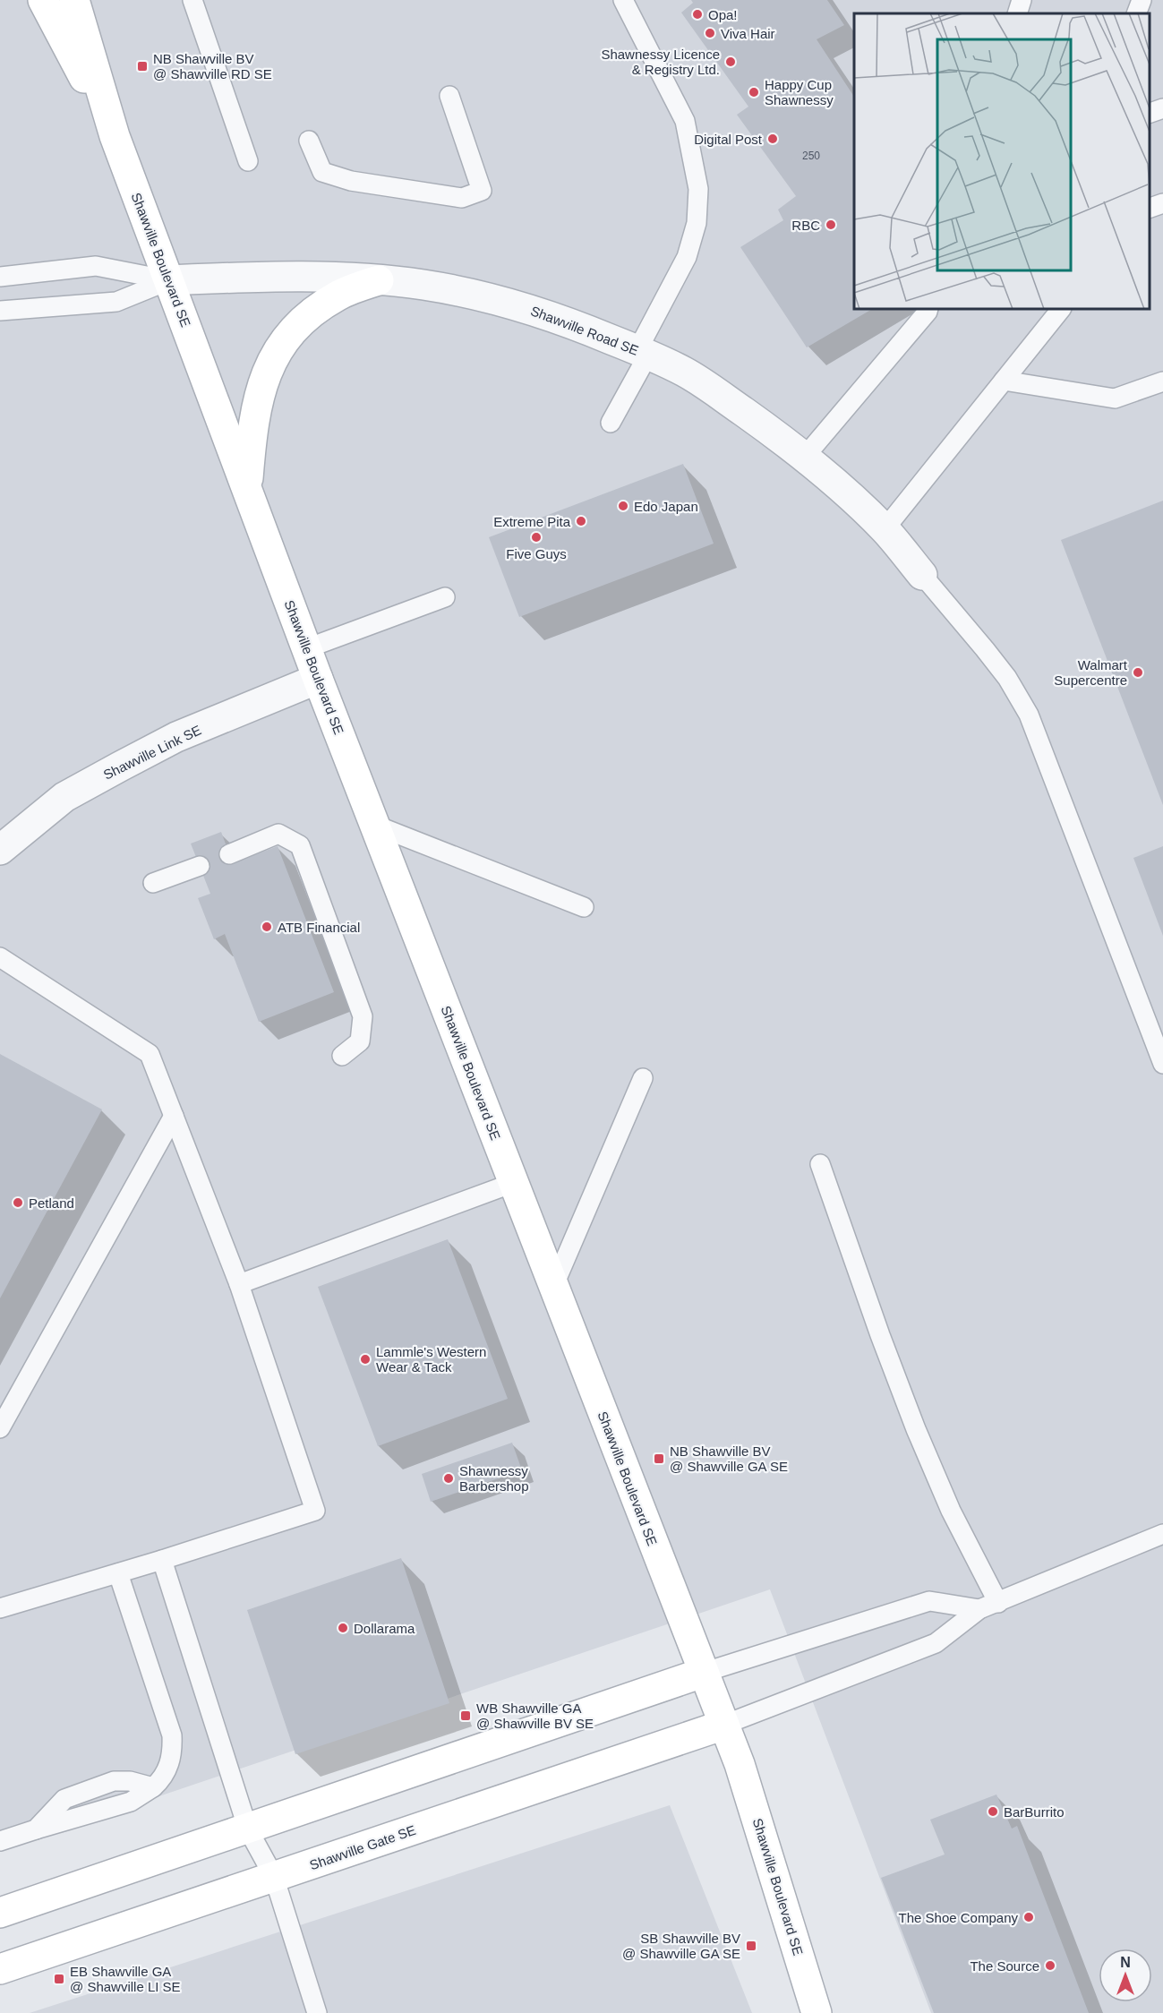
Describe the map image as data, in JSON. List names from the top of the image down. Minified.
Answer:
{"streets":{"street":["Shawville Boulevard SE","Shawville Road SE","Shawville Link SE","Shawville Gate SE"]},"crossings":[["Shawville Boulevard SE","Shawville Road SE"],["Shawville Boulevard SE","Shawville Link SE"],["Shawville Boulevard SE","Shawville Gate SE"]],"places":{"other":["Opa!","Viva Hair","Shawnessy Licence & Registry Ltd.","Happy Cup Shawnessy","Digital Post","RBC","Edo Japan","Extreme Pita","Five Guys","Walmart Supercentre","ATB Financial","Petland","Lammle's Western Wear & Tack","Shawnessy Barbershop","Dollarama","BarBurrito","The Shoe Company","The Source"],"transit":["NB Shawville BV @ Shawville RD SE","NB Shawville BV @ Shawville GA SE","WB Shawville GA @ Shawville BV SE","SB Shawville BV @ Shawville GA SE","EB Shawville GA @ Shawville LI SE"]},"house_numbers":["250"],"north":"top"}
